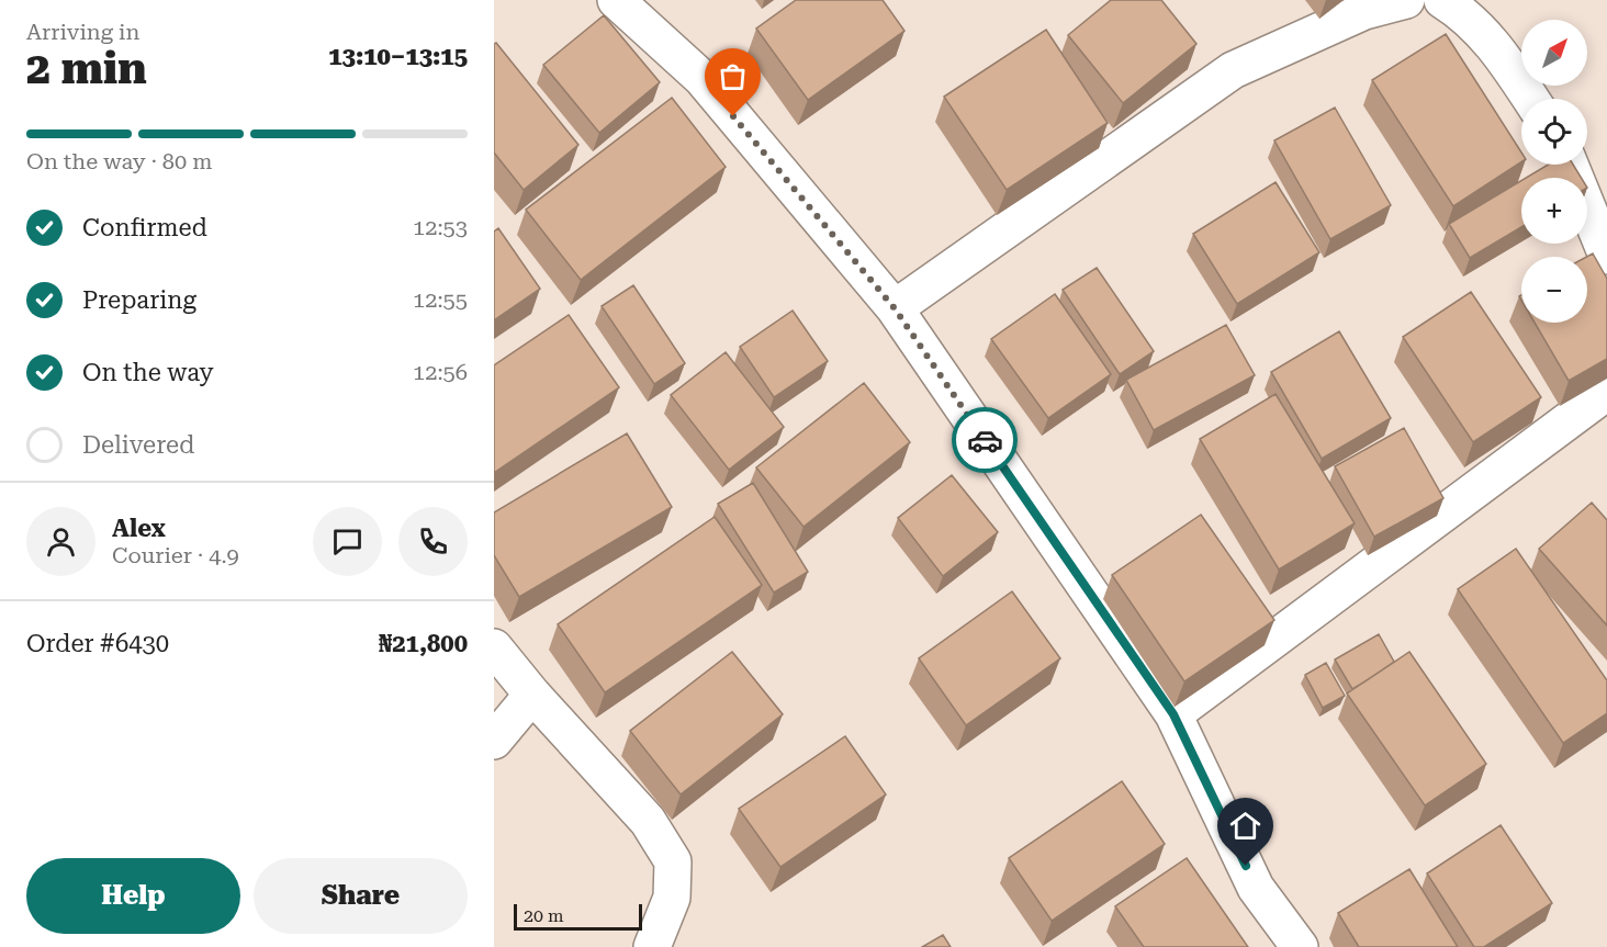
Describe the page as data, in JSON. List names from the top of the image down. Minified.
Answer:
{"scale_bar":"20 m","north":"top right","page":{"heading":["2 min","Arriving in","13:10–13:15"],"panel":["Alex","Courier · 4.9","Order #6430","₦21,800"],"map_buttons":["+","−"],"bar":"On the way · 80 m","list":[["Confirmed","12:53"],["Preparing","12:55"],["On the way","12:56"],"Delivered"],"buttons":["Help","Share"],"scale":"20 m"}}
